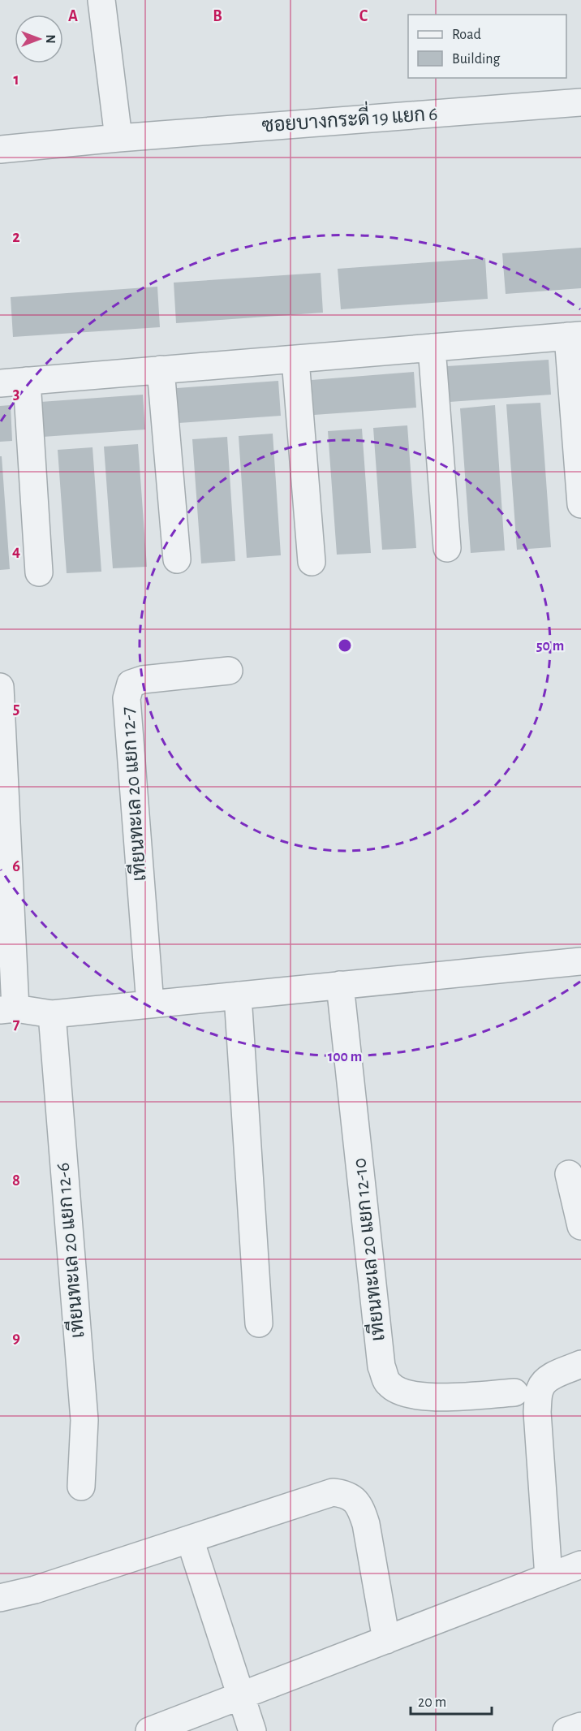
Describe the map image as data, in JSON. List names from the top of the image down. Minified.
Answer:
{"streets":{"street":["ซอยบางกระดี่ 19 แยก 6","เทียนทะเล 20 แยก 12-7","เทียนทะเล 20 แยก 12-10","เทียนทะเล 20 แยก 12-6"]},"legend":["Road","Building"],"scale_bar":"20 m","north":"right","grid":{"columns":["A","B","C"],"rows":["1","2","3","4","5","6","7","8","9"]},"rings":["50 m","100 m"]}
